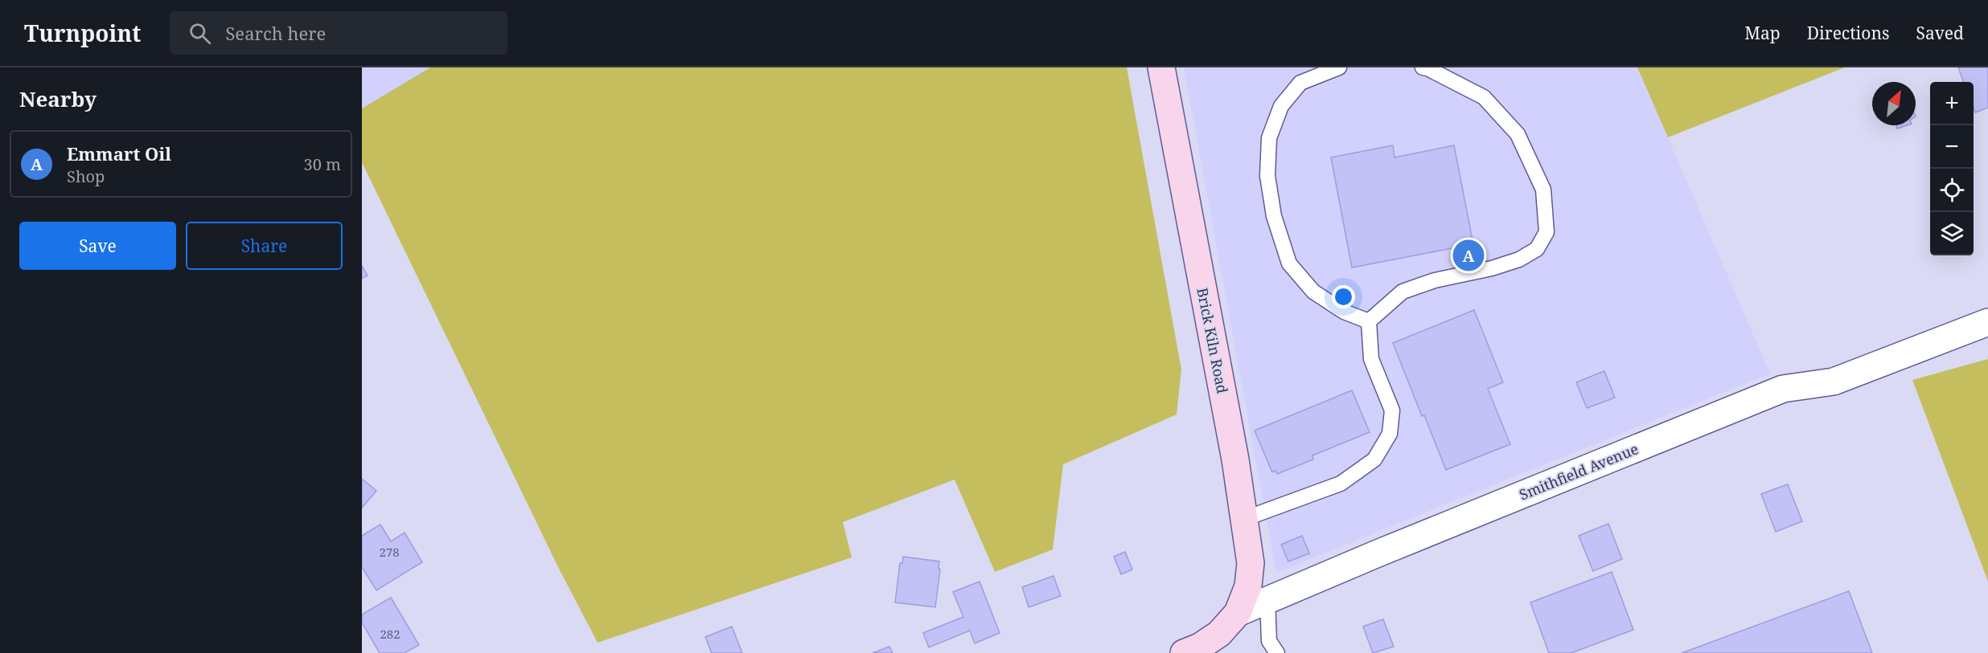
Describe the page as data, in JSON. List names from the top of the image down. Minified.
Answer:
{"streets":{"street":["Brick Kiln Road","Smithfield Avenue"]},"crossings":[["Brick Kiln Road","Smithfield Avenue"]],"house_numbers":["278","282"],"north":"top right","page":{"header":"Turnpoint","search":"Search here","nav":["Map","Directions","Saved"],"heading":"Nearby","map_buttons":["+","−"],"list":[{"mark":"A","name":"Emmart Oil","note":"Shop","value":"30 m"}],"buttons":["Save","Share"],"pins":"A"}}
